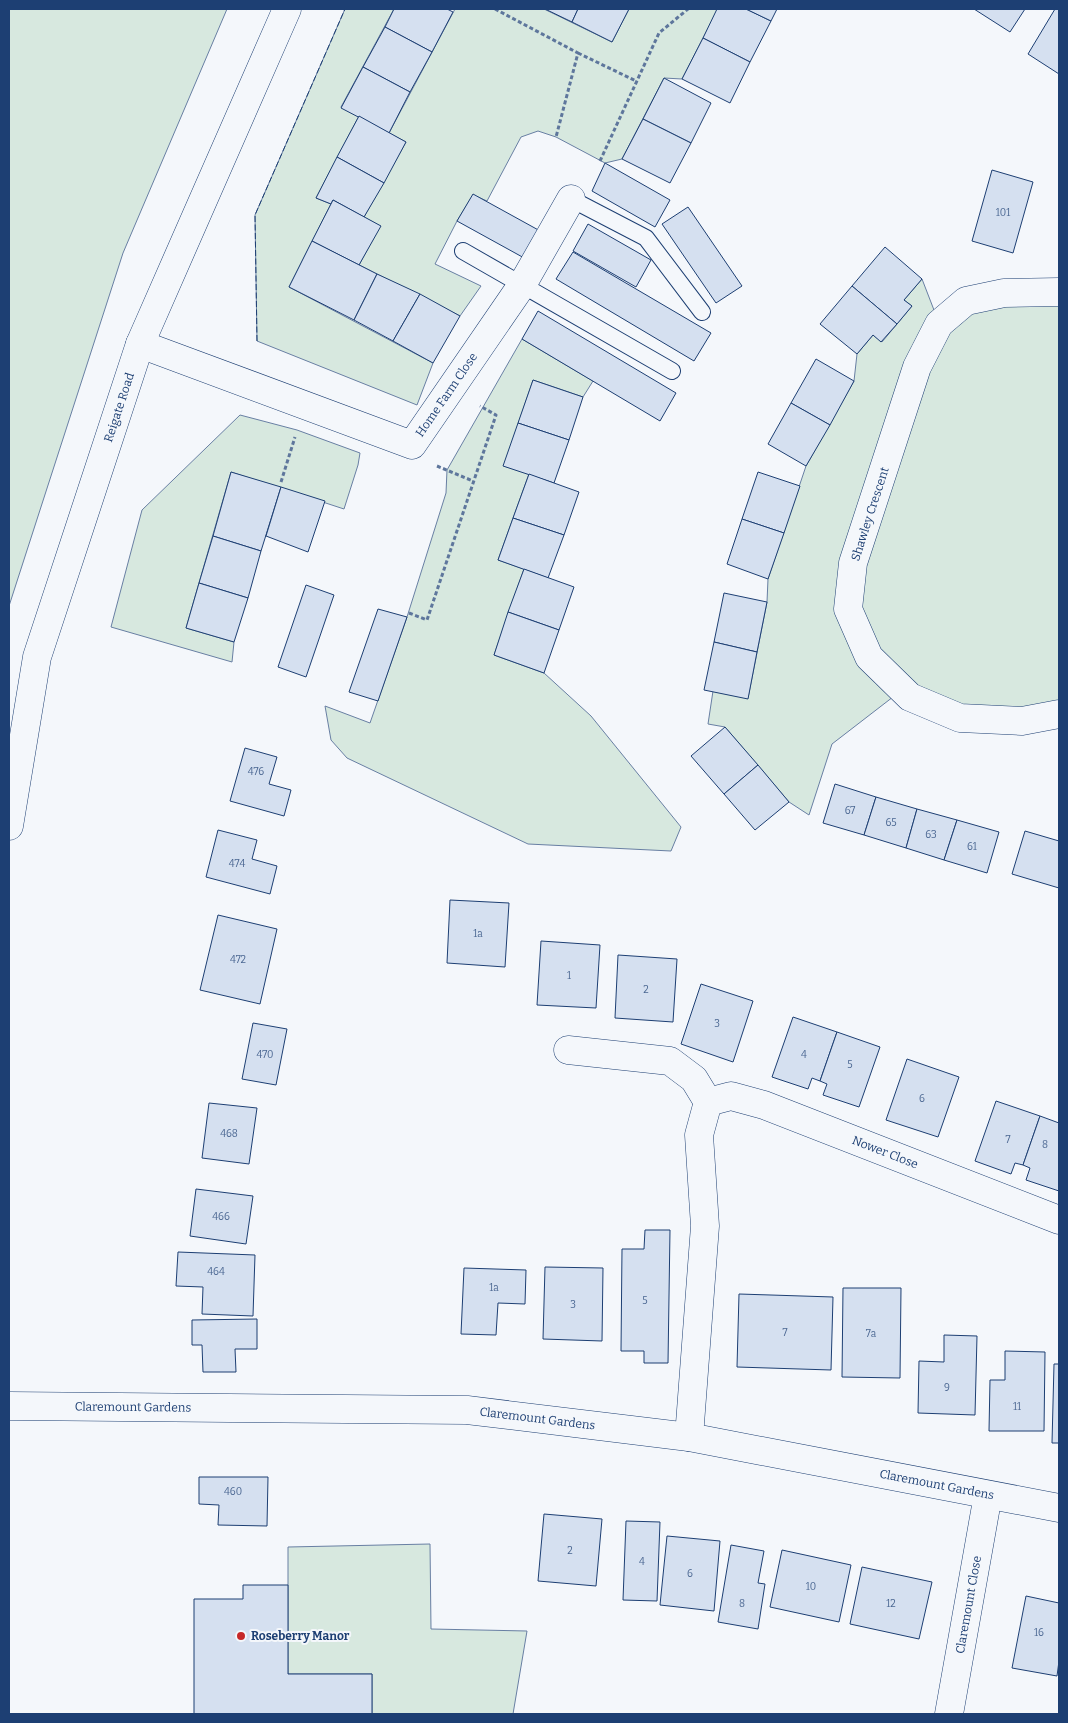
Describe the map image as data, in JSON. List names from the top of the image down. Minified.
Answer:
{"streets":{"main road":["Home Farm Close","Reigate Road","Shawley Crescent","Nower Close","Claremount Gardens","Claremount Close"]},"crossings":[["Home Farm Close","Reigate Road"],["Claremount Gardens","Claremount Close"]],"places":["Roseberry Manor"],"house_numbers":["101","476","67","65","63","61","474","1a","472","1","2","3","470","4","5","6","468","7","8","466","464","1a","5","3","7","7a","9","11","460","2","4","6","10","8","12","16"]}
